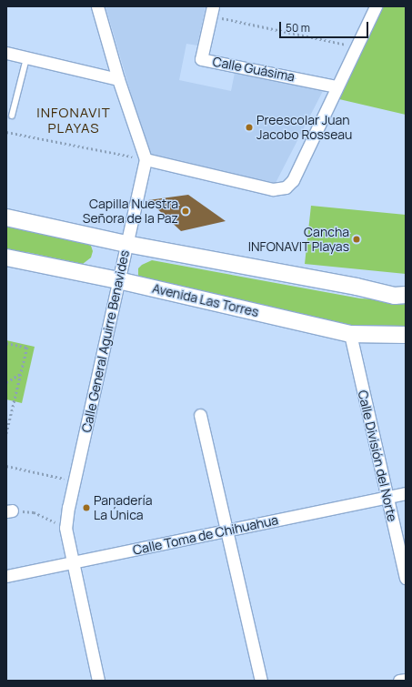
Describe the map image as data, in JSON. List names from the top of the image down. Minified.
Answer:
{"streets":{"street":["Calle Guásima","Avenida Las Torres","Calle General Aguirre Benavides","Calle División del Norte","Calle Toma de Chihuahua"]},"crossings":[["Avenida Las Torres","Calle General Aguirre Benavides"],["Avenida Las Torres","Calle División del Norte"],["Calle General Aguirre Benavides","Calle Toma de Chihuahua"],["Calle División del Norte","Calle Toma de Chihuahua"]],"districts":["INFONAVIT PLAYAS"],"places":["Preescolar Juan Jacobo Rosseau","Capilla Nuestra Señora de la Paz","Cancha INFONAVIT Playas","Panadería La Única"],"scale_bar":"50 m"}
